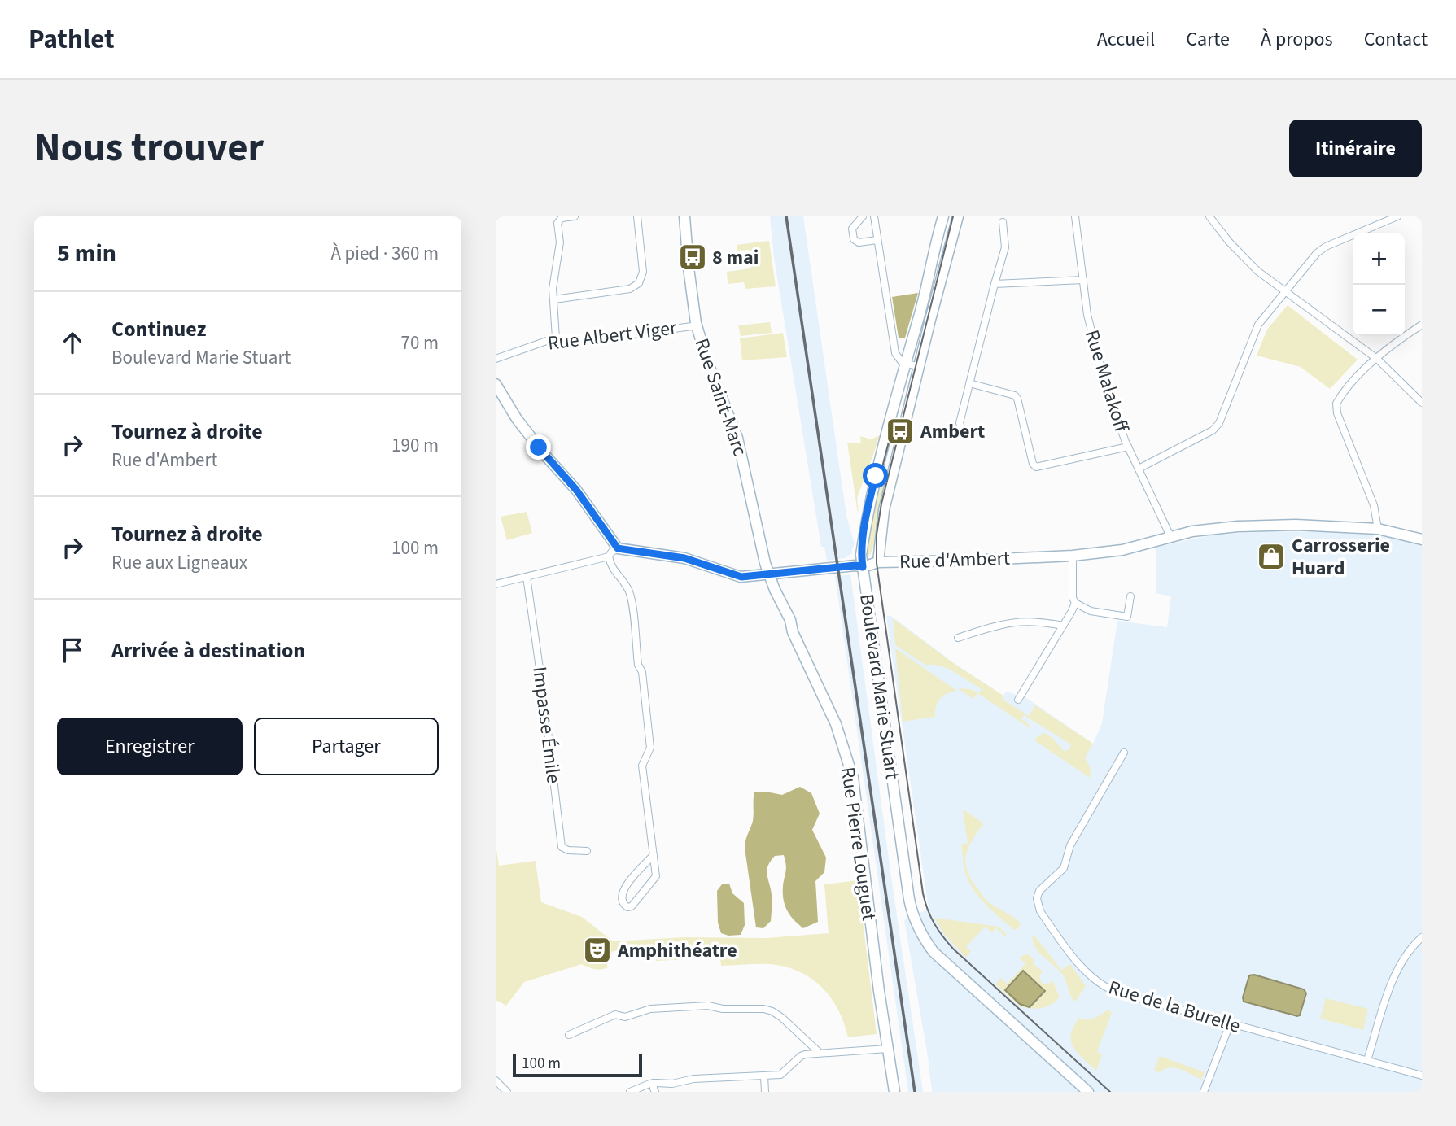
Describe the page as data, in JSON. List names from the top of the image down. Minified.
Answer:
{"streets":{"street":["Rue Albert Viger","Rue Malakoff","Rue Saint-Marc","Rue d'Ambert","Boulevard Marie Stuart","Impasse Émile","Rue Pierre Louguet","Rue de la Burelle"]},"crossings":[["Rue Albert Viger","Rue Saint-Marc"],["Rue Malakoff","Rue d'Ambert"],["Rue Saint-Marc","Rue d'Ambert"],["Rue Saint-Marc","Rue Pierre Louguet"],["Rue d'Ambert","Boulevard Marie Stuart"],["Rue d'Ambert","Rue Pierre Louguet"]],"places":{"bus stop":["8 mai","Ambert"],"shop":["Carrosserie Huard"],"theatre":["Amphithéatre"]},"scale_bar":"100 m","page":{"header":"Pathlet","nav":["Accueil","Carte","À propos","Contact"],"title":"Nous trouver","buttons":["Itinéraire",["Enregistrer","Partager"]],"heading":["5 min","À pied · 360 m"],"map_buttons":["+","−"],"list":[["Continuez","Boulevard Marie Stuart","70 m"],["Tournez à droite","Rue d'Ambert","190 m"],["Tournez à droite","Rue aux Ligneaux","100 m"],"Arrivée à destination"],"scale":"100 m"}}
